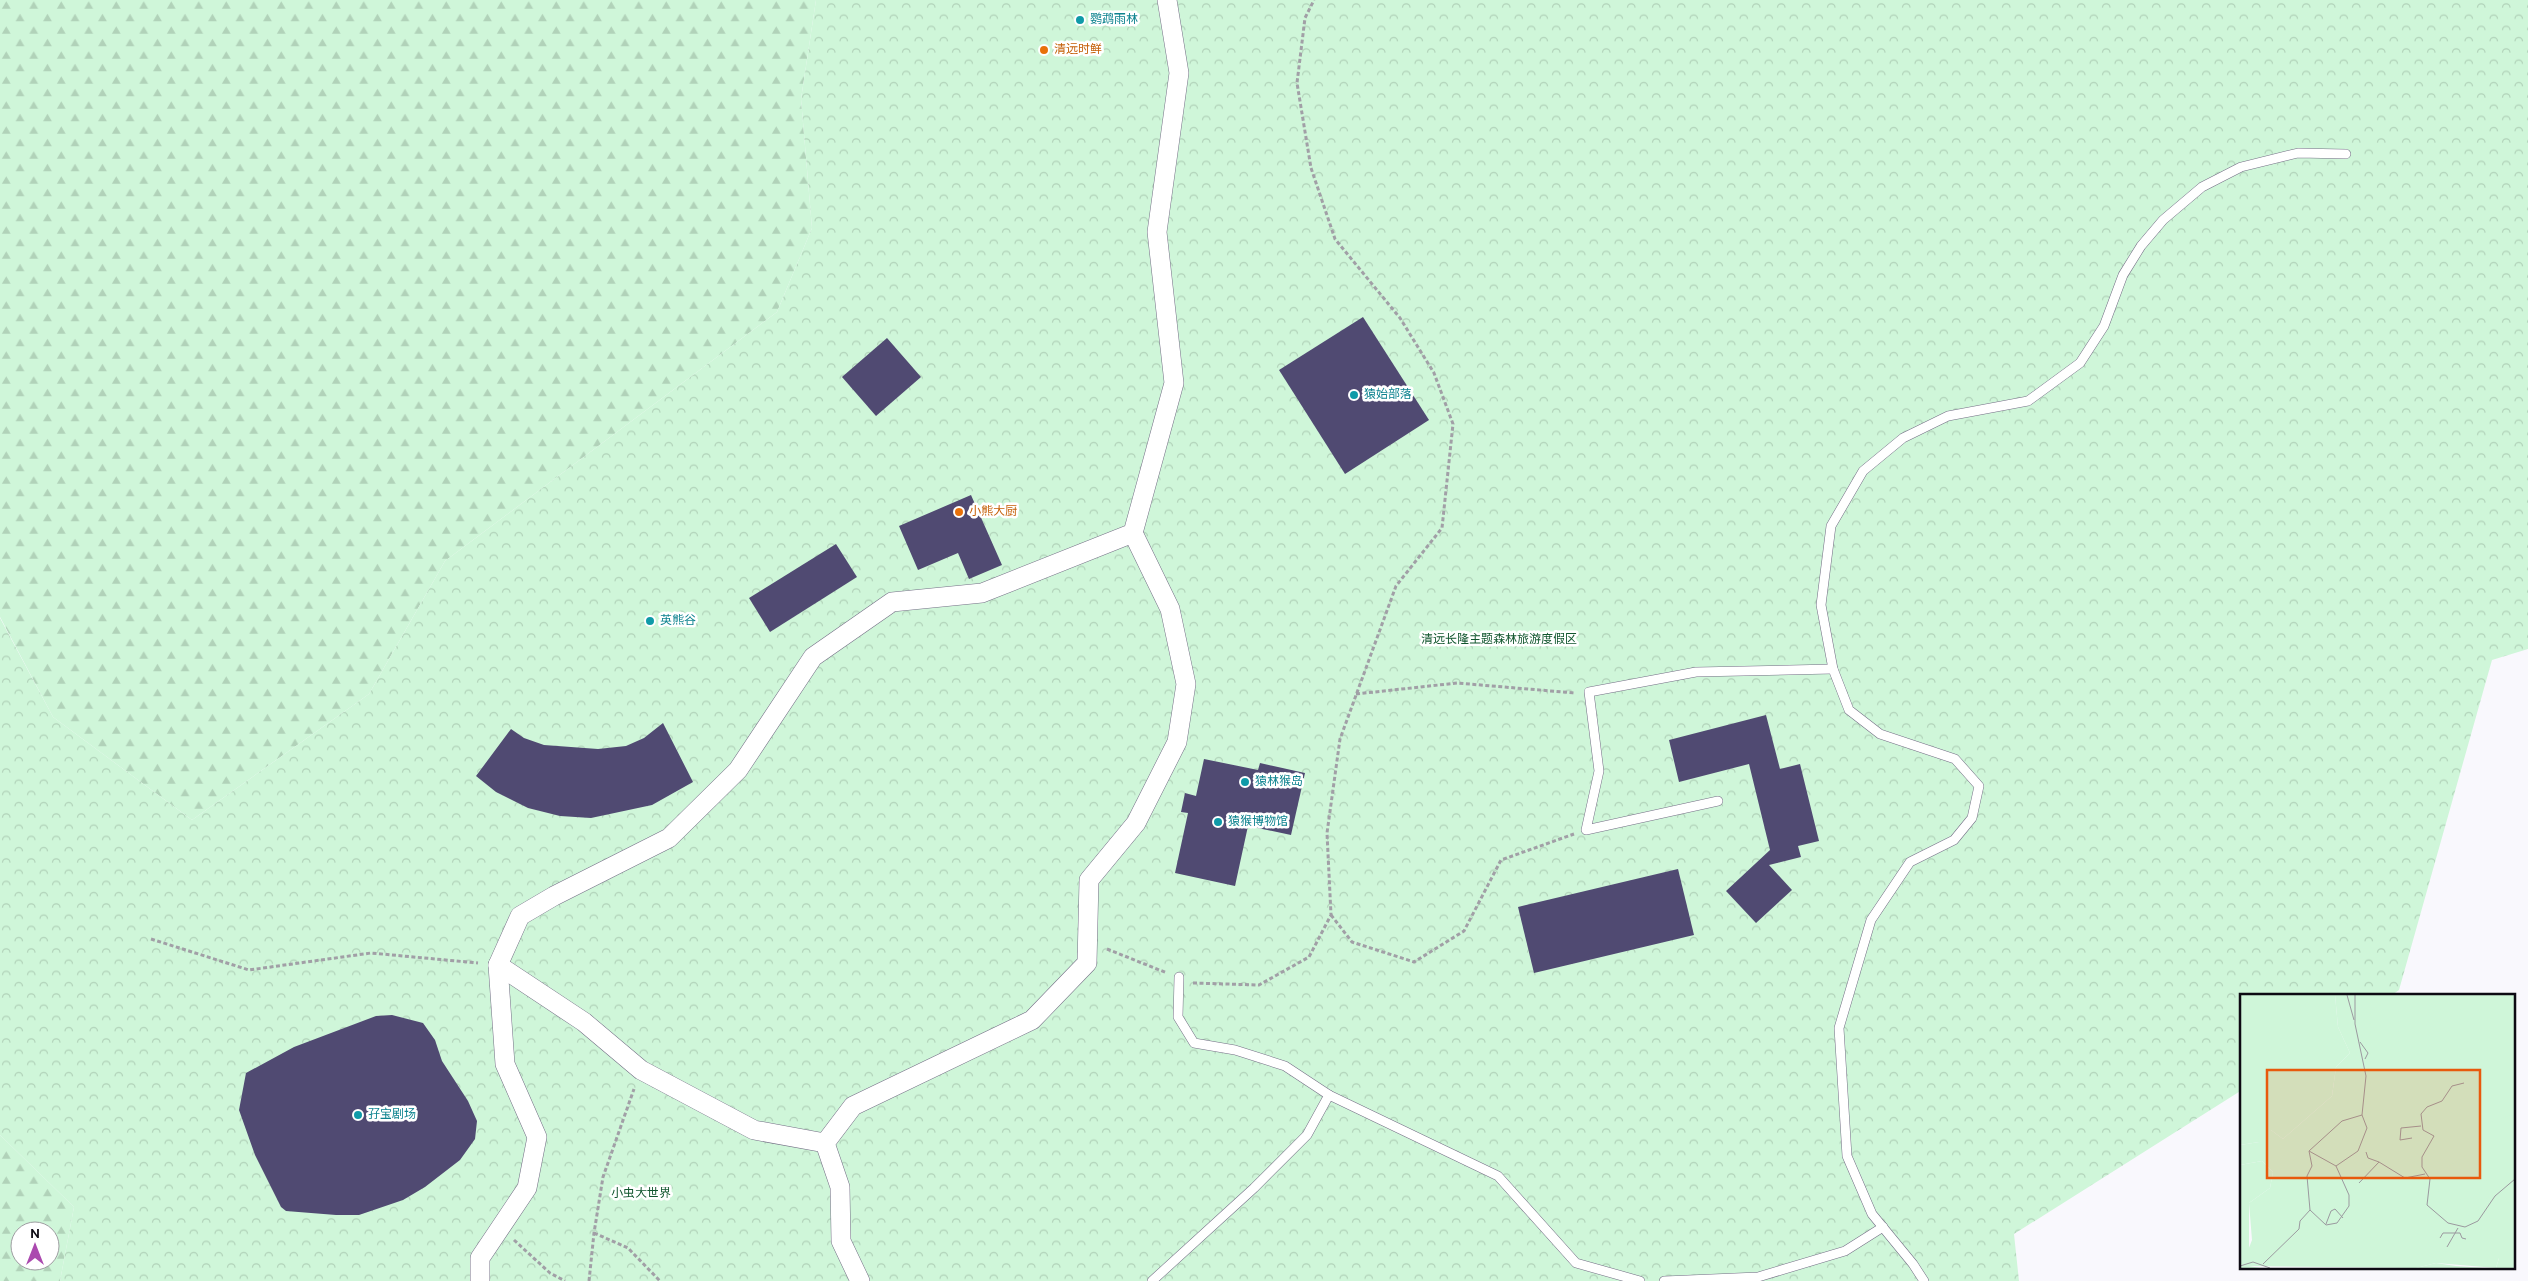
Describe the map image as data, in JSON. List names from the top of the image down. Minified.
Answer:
{"parks":["清远长隆主题森林旅游度假区","小虫大世界"],"places":["鹦鹉雨林","清远时鲜","猿始部落","小熊大厨","英熊谷","猿林猴岛","猿猴博物馆","孖宝剧场"],"north":"top"}
